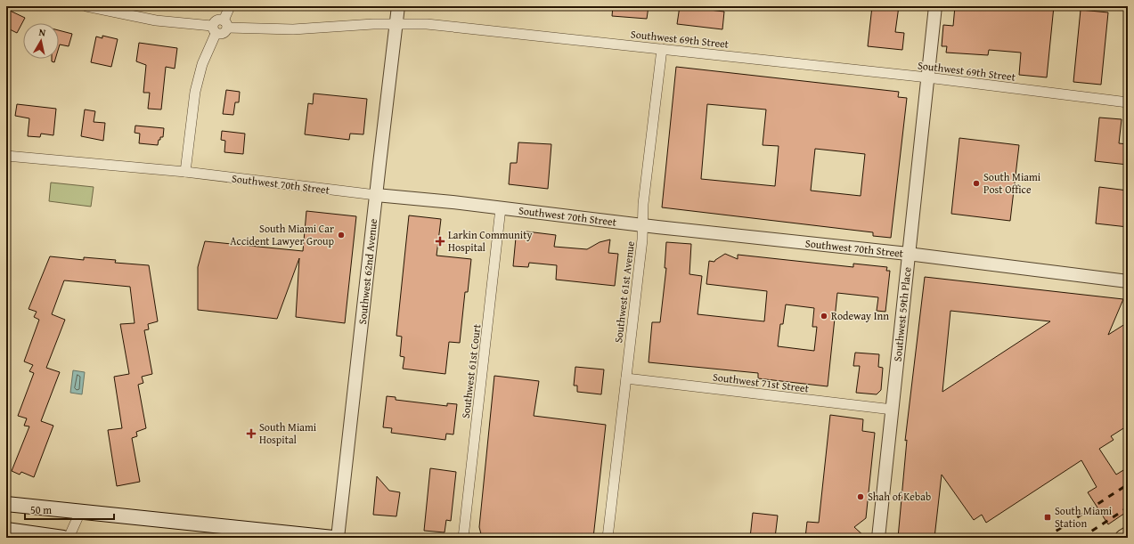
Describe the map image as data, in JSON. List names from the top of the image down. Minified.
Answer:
{"streets":{"street":["Southwest 69th Street","Southwest 70th Street","Southwest 62nd Avenue","Southwest 61st Avenue","Southwest 59th Place","Southwest 61st Court","Southwest 71st Street"]},"crossings":[["Southwest 69th Street","Southwest 62nd Avenue"],["Southwest 69th Street","Southwest 61st Avenue"],["Southwest 69th Street","Southwest 59th Place"],["Southwest 70th Street","Southwest 62nd Avenue"],["Southwest 70th Street","Southwest 61st Avenue"],["Southwest 70th Street","Southwest 59th Place"],["Southwest 70th Street","Southwest 61st Court"],["Southwest 61st Avenue","Southwest 71st Street"],["Southwest 59th Place","Southwest 71st Street"]],"places":{"other":["South Miami Post Office","South Miami Car Accident Lawyer Group","Rodeway Inn","Shah of Kebab"],"health":["Larkin Community Hospital","South Miami Hospital"],"transit":["South Miami Station"]},"scale_bar":"50 m","north":"top"}
